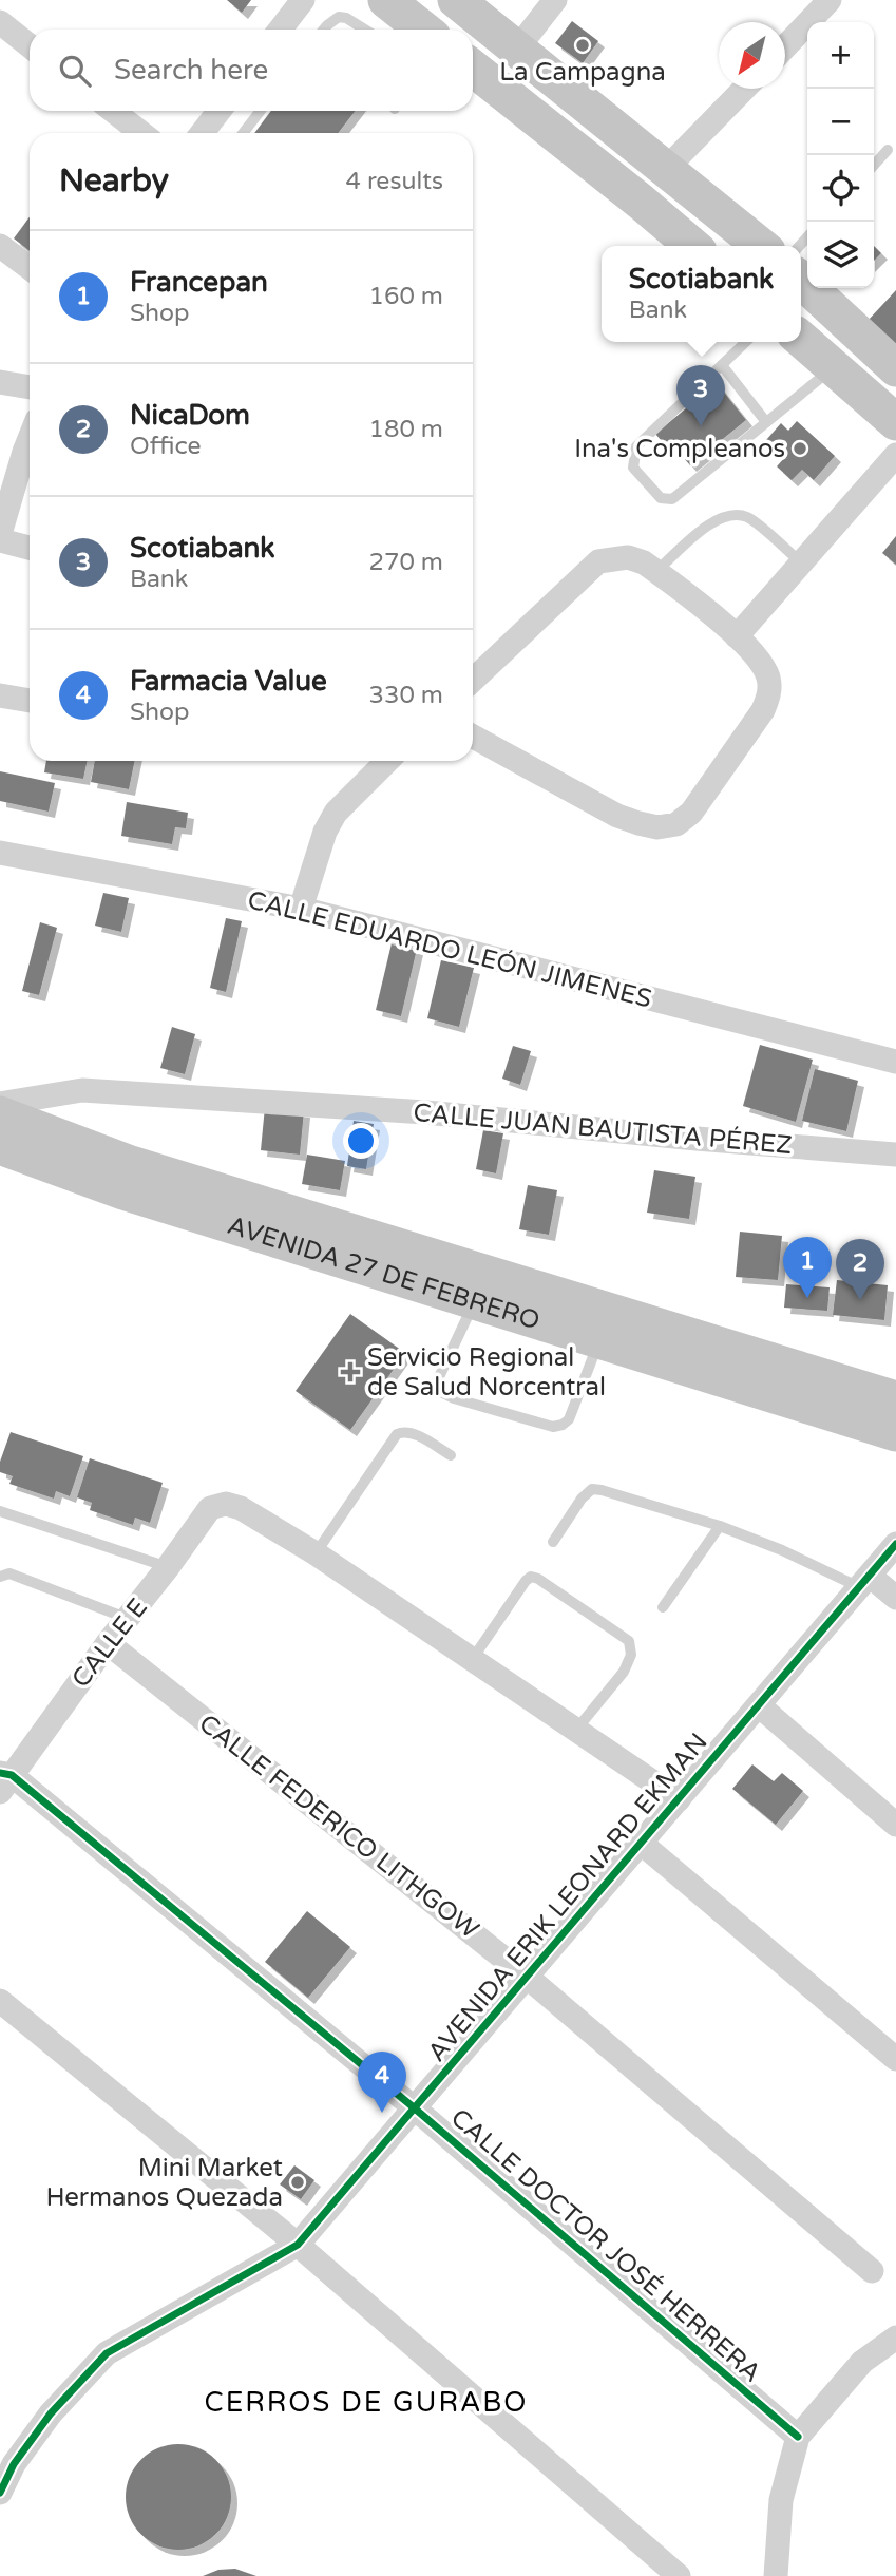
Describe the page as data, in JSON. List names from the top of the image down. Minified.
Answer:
{"streets":{"main road":["AVENIDA 27 DE FEBRERO"],"street":["CALLE EDUARDO LEÓN JIMENES","CALLE JUAN BAUTISTA PÉREZ","CALLE E","CALLE FEDERICO LITHGOW","AVENIDA ERIK LEONARD EKMAN","CALLE DOCTOR JOSÉ HERRERA"]},"crossings":[["CALLE E","CALLE FEDERICO LITHGOW"],["CALLE E","CALLE DOCTOR JOSÉ HERRERA"],["CALLE FEDERICO LITHGOW","AVENIDA ERIK LEONARD EKMAN"],["AVENIDA ERIK LEONARD EKMAN","CALLE DOCTOR JOSÉ HERRERA"]],"districts":["CERROS DE GURABO"],"places":{"other":["La Campagna","Ina's Compleanos","Mini Market Hermanos Quezada"],"health":["Servicio Regional de Salud Norcentral"]},"north":"bottom left","page":{"map_buttons":["+","−"],"search":"Search here","heading":["Nearby","4 results"],"list":[{"mark":"1","name":"Francepan","note":"Shop","value":"160 m"},{"mark":"2","name":"NicaDom","note":"Office","value":"180 m"},{"mark":"3","name":"Scotiabank","note":"Bank","value":"270 m"},{"mark":"4","name":"Farmacia Value","note":"Shop","value":"330 m"}],"popup":["Scotiabank","Bank"],"pins":["3","1","2","4"]}}
